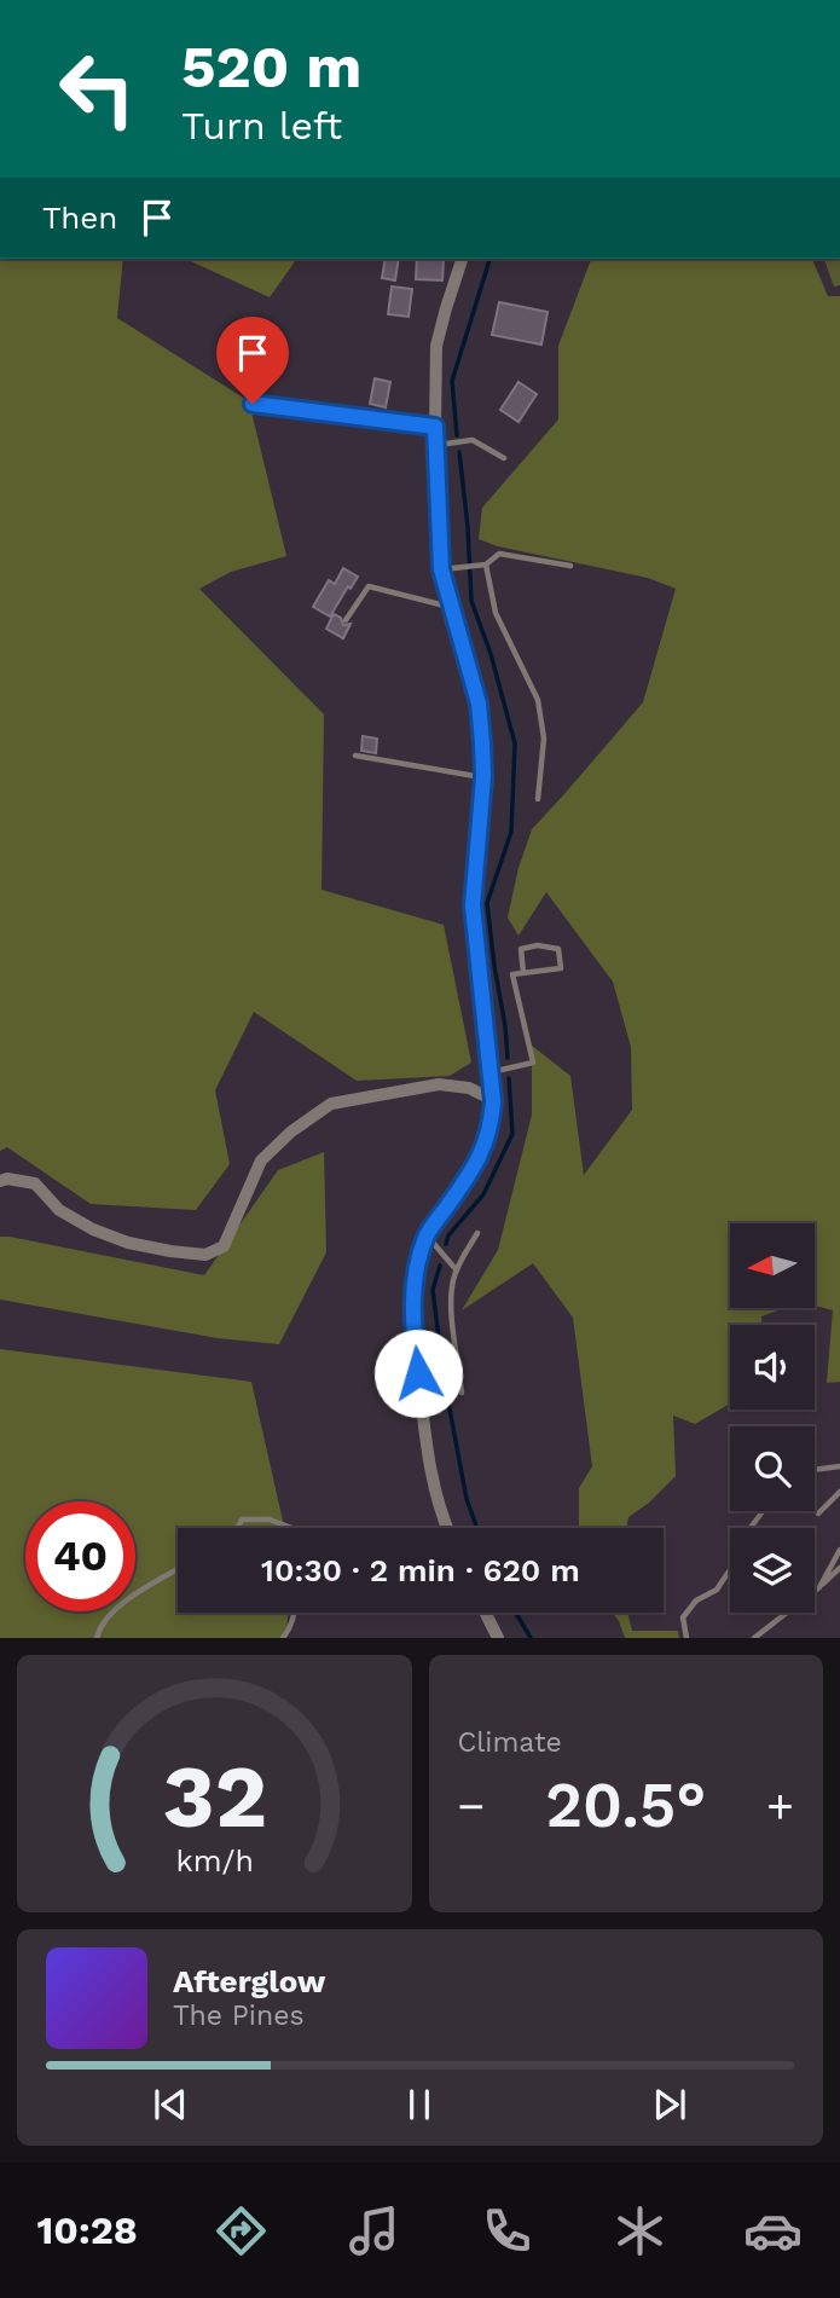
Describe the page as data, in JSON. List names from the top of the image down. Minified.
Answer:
{"north":"left","page":{"turn":["520 m","Turn left"],"then":"Then","limit":"40","trip":"10:30 · 2 min · 620 m","tile":"Climate","heat":["−","20.5°","+"],"song":["Afterglow","The Pines"],"tabs":"10:28","gauge":["32","km/h"]}}
